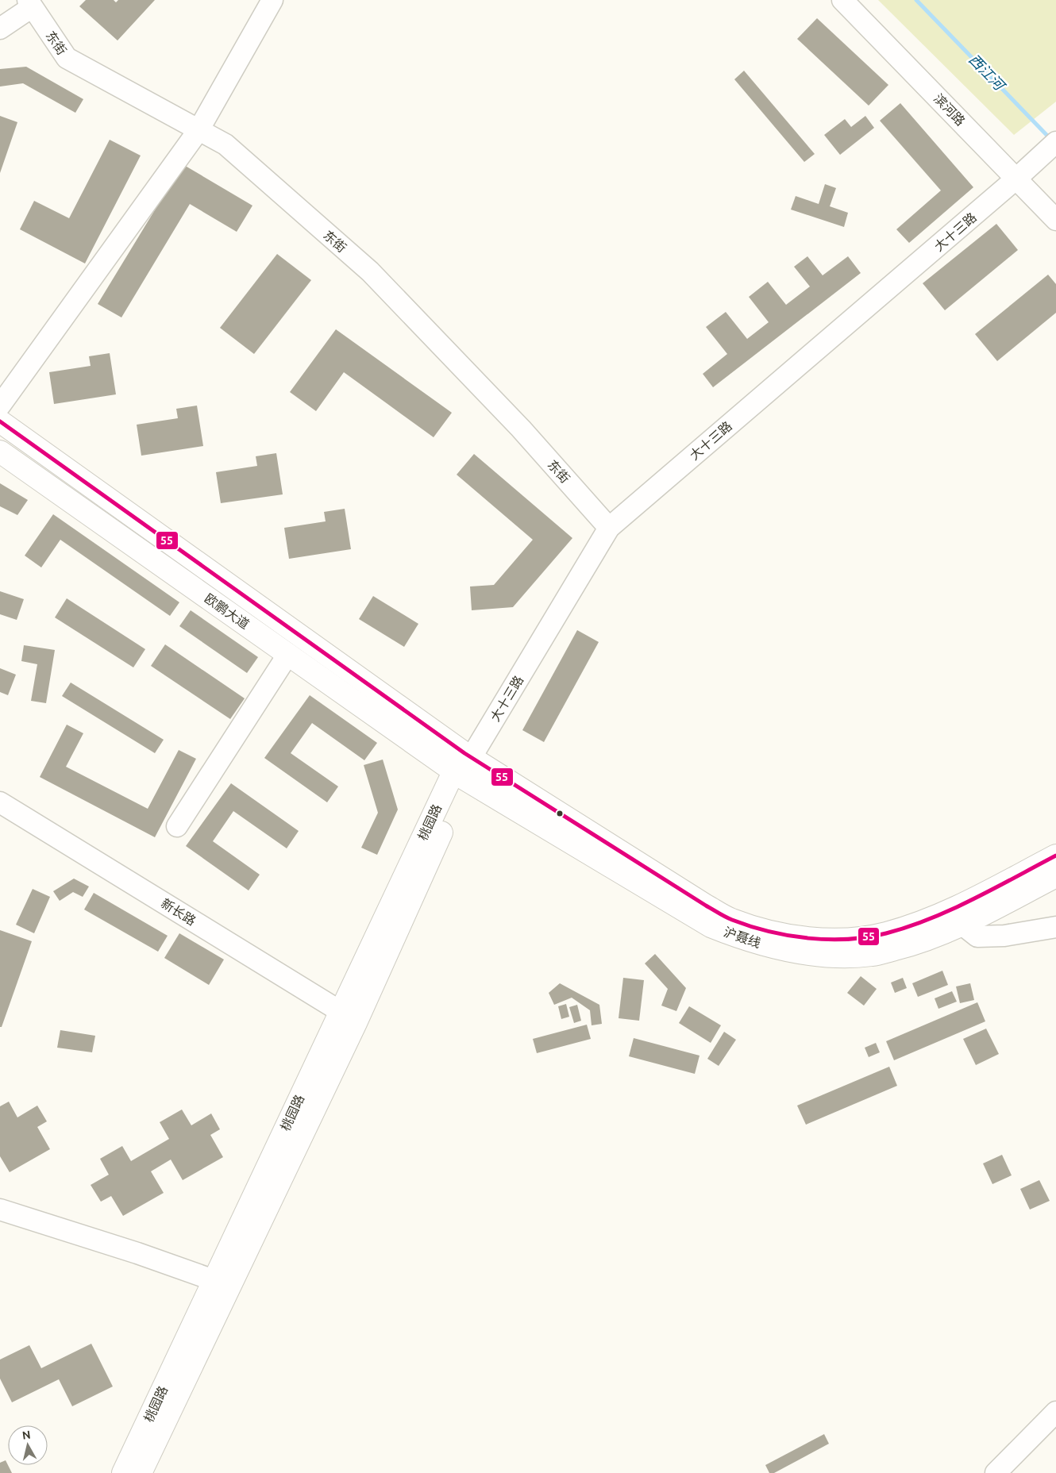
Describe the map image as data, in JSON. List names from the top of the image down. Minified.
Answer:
{"streets":{"main road":["欧鹏大道","桃园路","沪聂线"],"street":["东街","滨河路","大十三路","新长路"]},"crossings":[["东街","大十三路"],["滨河路","大十三路"],["大十三路","欧鹏大道"],["大十三路","桃园路"],["大十三路","沪聂线"],["欧鹏大道","桃园路"],["欧鹏大道","沪聂线"],["桃园路","新长路"],["桃园路","沪聂线"]],"water":["西江河"],"lines":["transit line 55"],"north":"top"}
